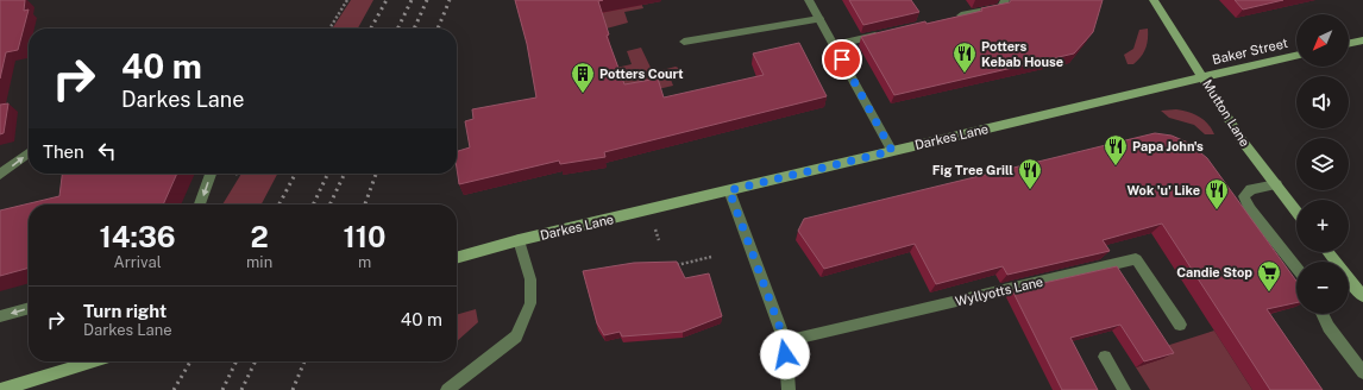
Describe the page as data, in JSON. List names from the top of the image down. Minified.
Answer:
{"streets":{"street":["Baker Street","Mutton Lane","Darkes Lane","Wyllyotts Lane"]},"crossings":[["Baker Street","Mutton Lane"],["Baker Street","Darkes Lane"],["Mutton Lane","Darkes Lane"]],"places":{"restaurant":["Potters Kebab House","Papa John's","Fig Tree Grill","Wok 'u' Like"],"building":["Potters Court"],"supermarket":["Candie Stop"]},"north":"bottom left","page":{"map_buttons":["+","−"],"turn":["40 m","Darkes Lane"],"then":"Then","eta":["14:36","Arrival","2","min","110","m"],"list":[{"name":"Turn right","note":"Darkes Lane","value":"40 m"}]}}
